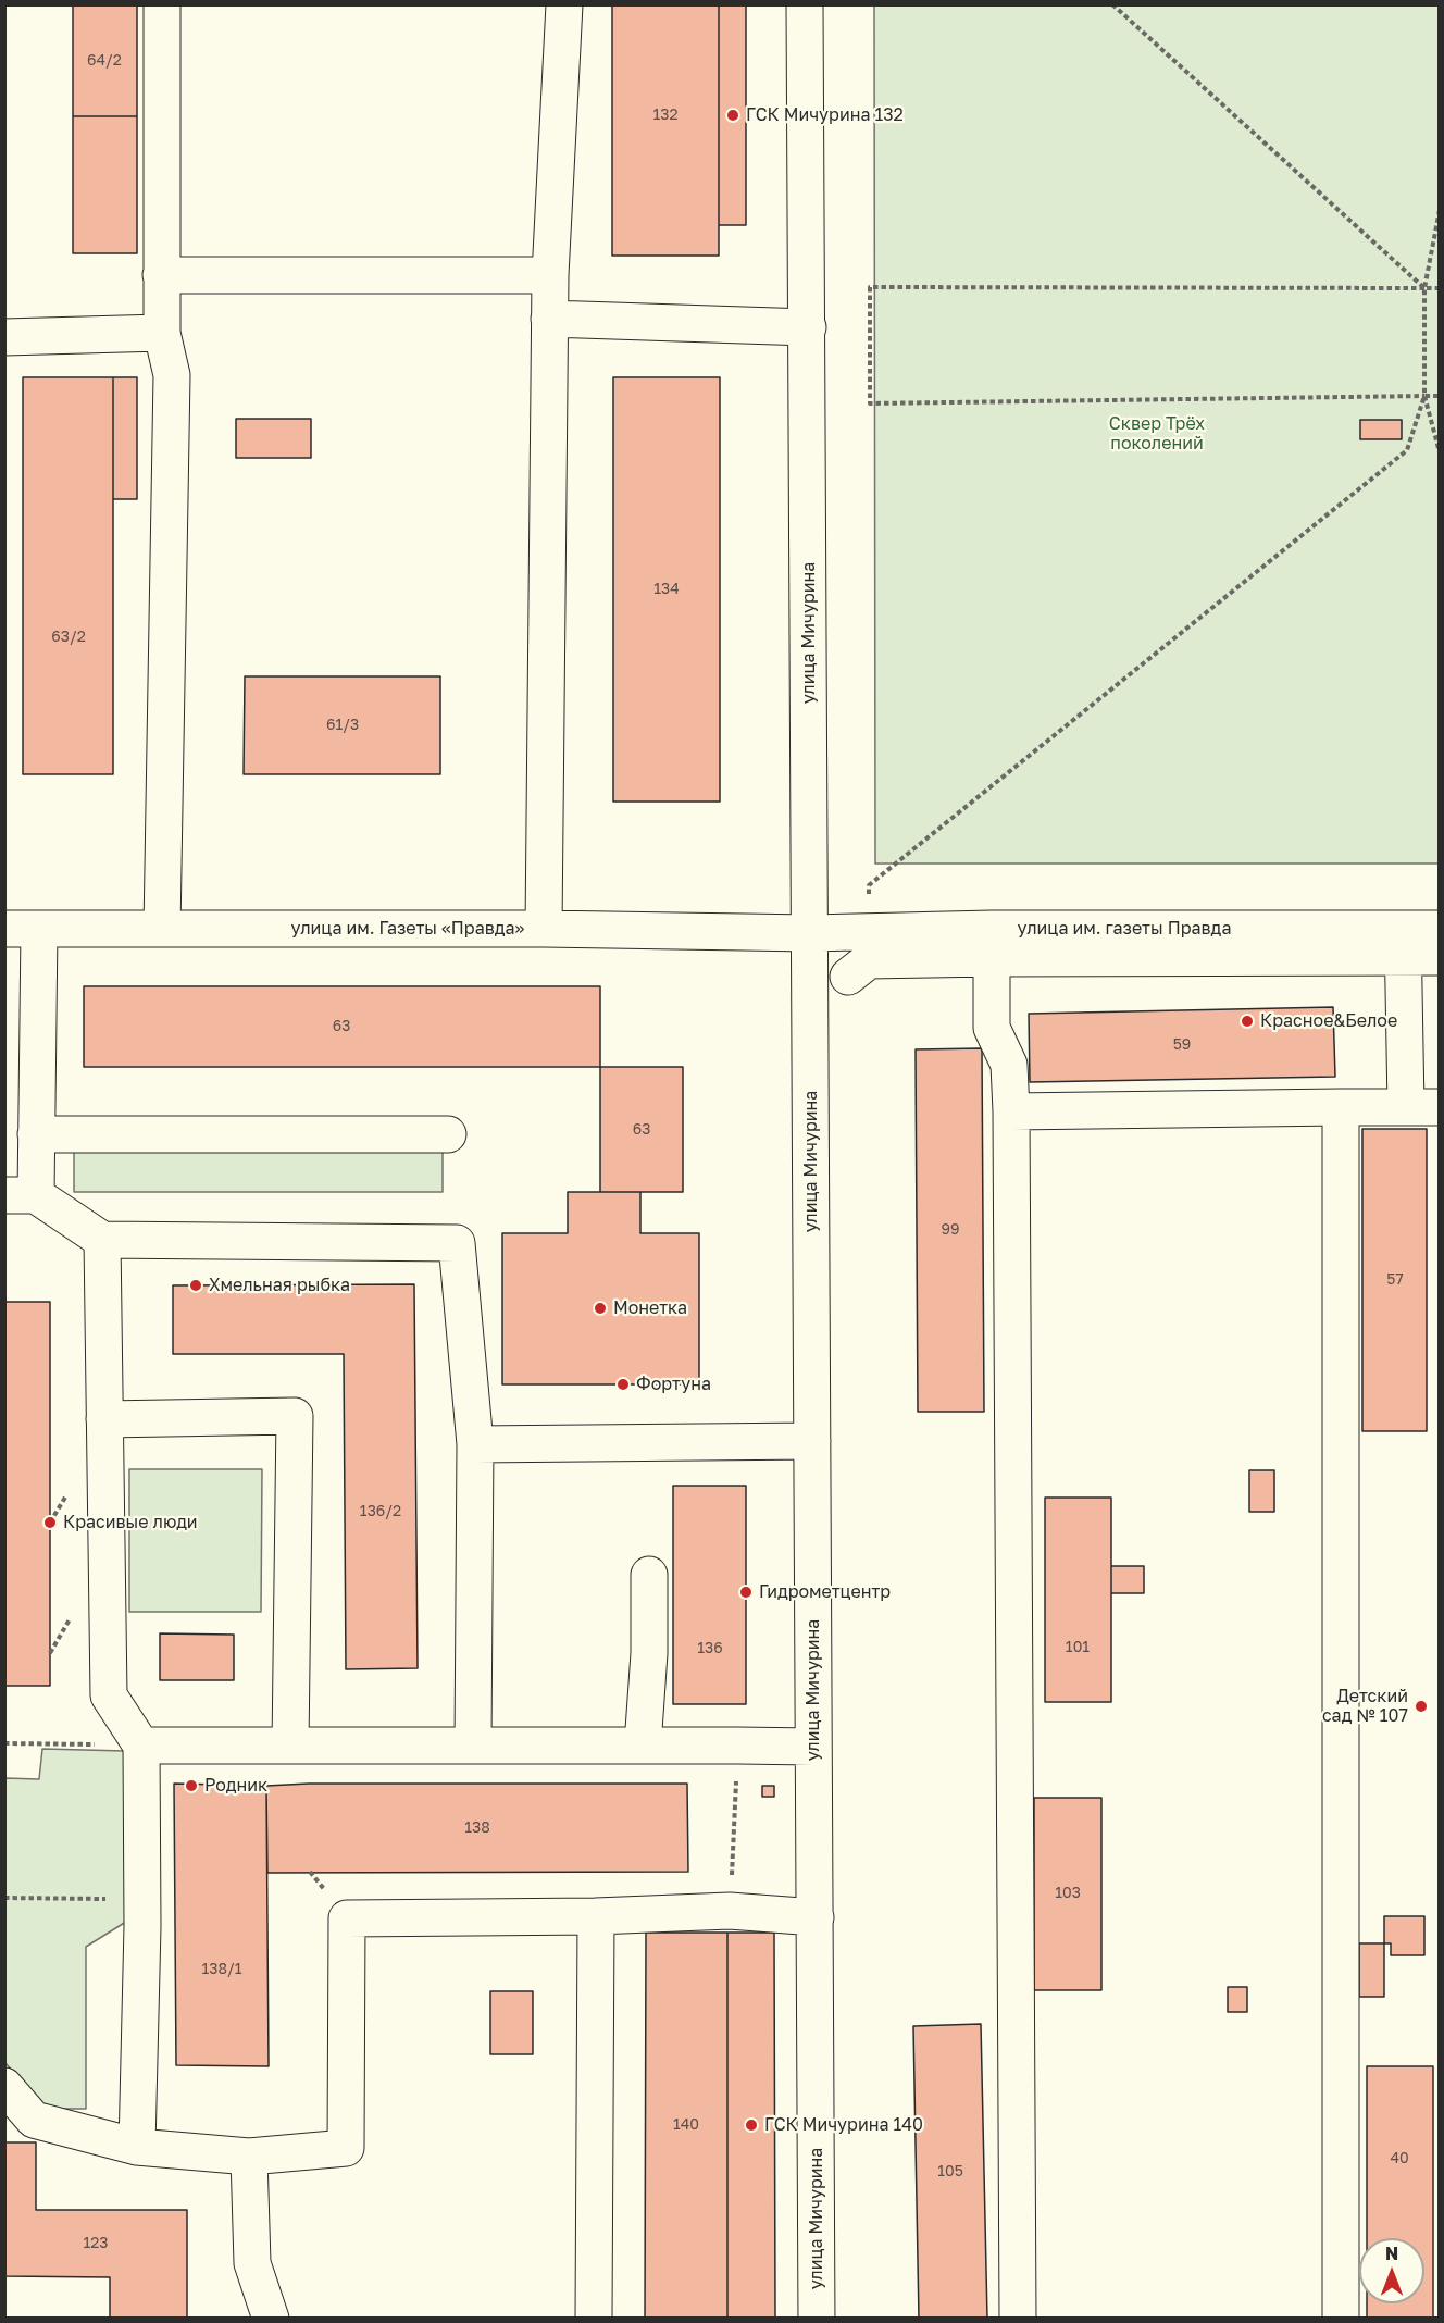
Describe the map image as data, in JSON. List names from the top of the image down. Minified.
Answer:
{"streets":{"street":["улица Мичурина","улица им. Газеты «Правда»","улица им. газеты Правда"]},"crossings":[["улица Мичурина","улица им. Газеты «Правда»"],["улица Мичурина","улица им. газеты Правда"],["улица им. Газеты «Правда»","улица им. газеты Правда"]],"parks":["Сквер Трёх поколений"],"places":["ГСК Мичурина 132","Красное&Белое","Хмельная рыбка","Монетка","Фортуна","Красивые люди","Гидрометцентр","Детский сад № 107","Родник","ГСК Мичурина 140"],"house_numbers":["64/2","132","134","63/2","61/3","63","59","63","99","57","136/2","101","136","138","103","138/1","140","40","105","123"],"north":"top"}
